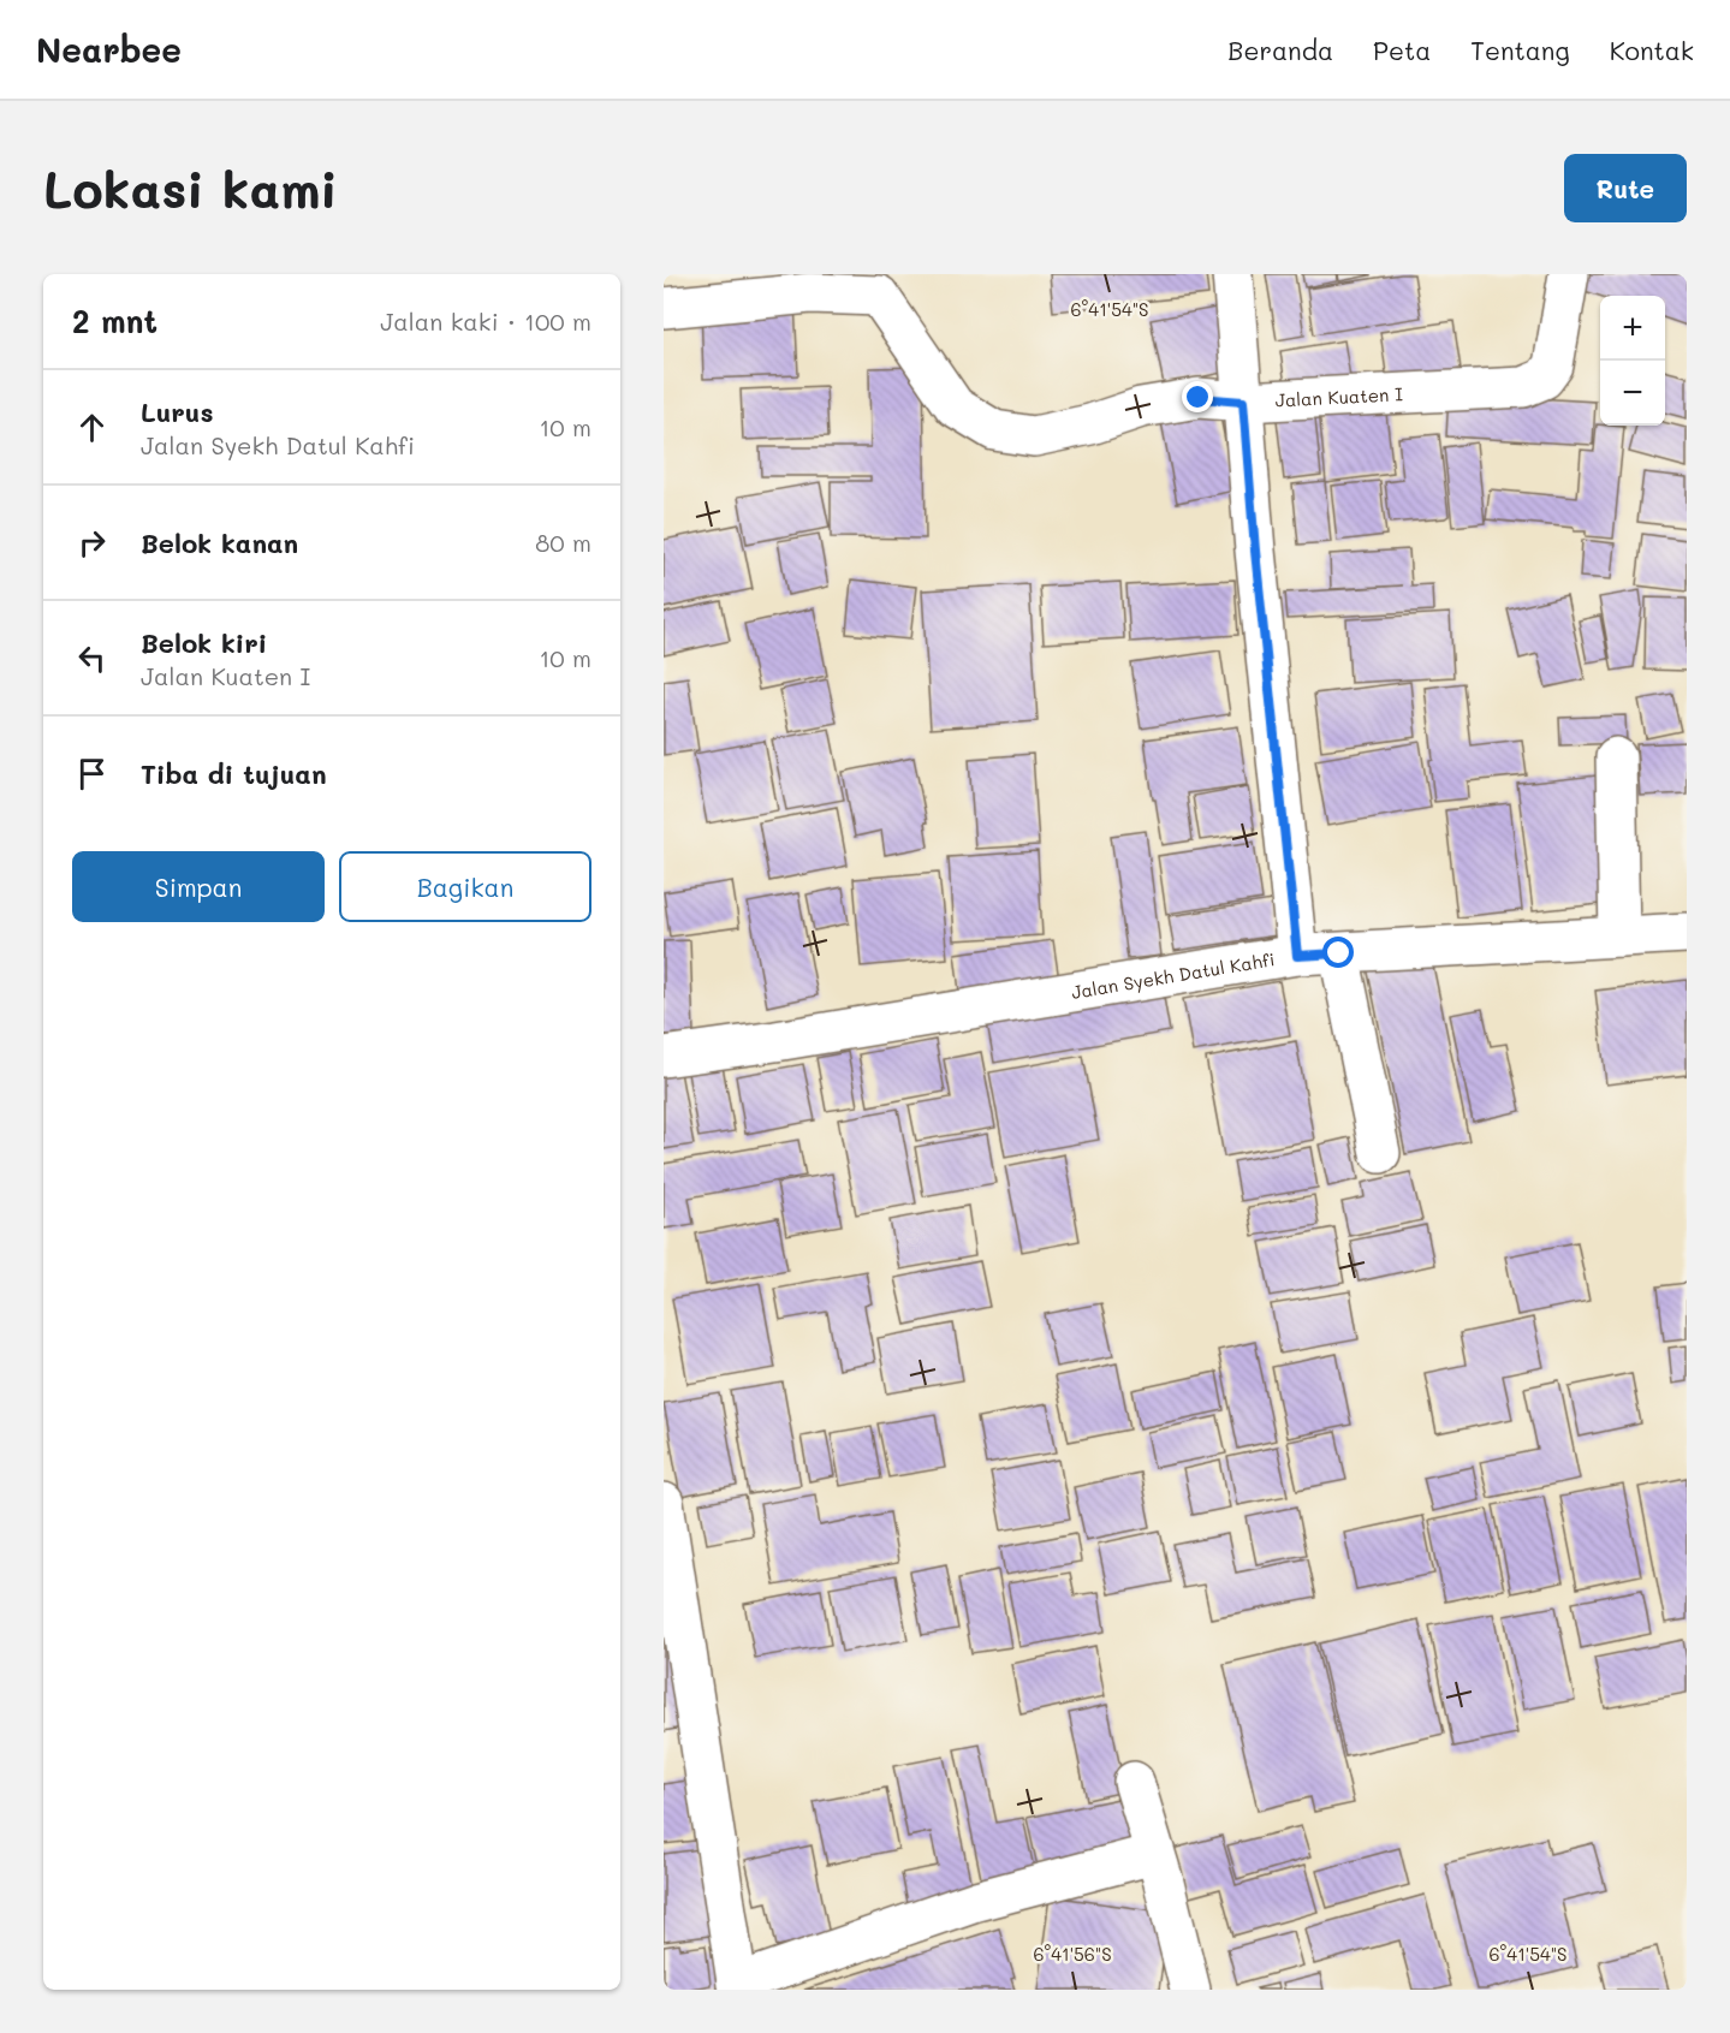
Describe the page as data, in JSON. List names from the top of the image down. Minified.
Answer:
{"streets":{"street":["Jalan Kuaten I","Jalan Syekh Datul Kahfi"]},"page":{"header":"Nearbee","nav":["Beranda","Peta","Tentang","Kontak"],"buttons":["Rute",["Simpan","Bagikan"]],"title":"Lokasi kami","heading":["2 mnt","Jalan kaki · 100 m"],"map_buttons":["+","−"],"list":[["Lurus","Jalan Syekh Datul Kahfi","10 m"],["Belok kanan","80 m"],["Belok kiri","Jalan Kuaten I","10 m"],"Tiba di tujuan"]},"coordinates":["6°41'54\"S","6°41'56\"S"]}
